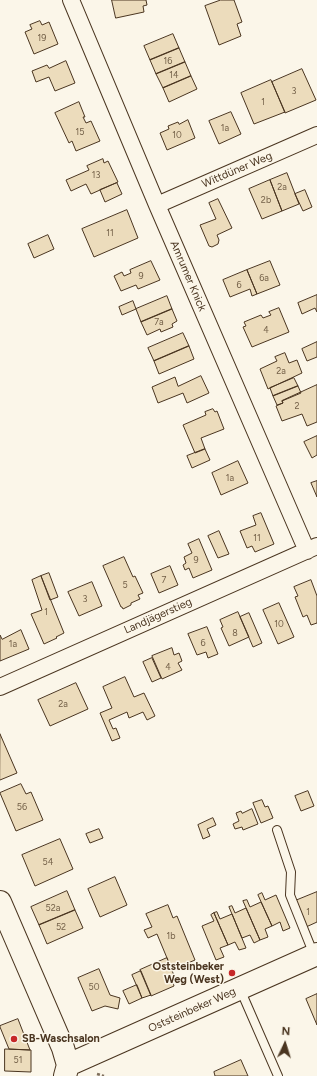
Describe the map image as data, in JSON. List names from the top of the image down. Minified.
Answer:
{"streets":{"street":["Wittdüner Weg","Amrumer Knick","Landjägerstieg","Oststeinbeker Weg"]},"crossings":[["Wittdüner Weg","Amrumer Knick"],["Amrumer Knick","Landjägerstieg"]],"places":["Oststeinbeker Weg (West)","SB-Waschsalon"],"house_numbers":["19","16","14","3","1","1a","15","10","13","2a","2b","11","9","6a","6","7a","4","2a","2","1a","11","9","7","5","3","1","10","8","6","1a","4","2a","56","54","52a","1","52","1b","50","51"],"north":"top"}
